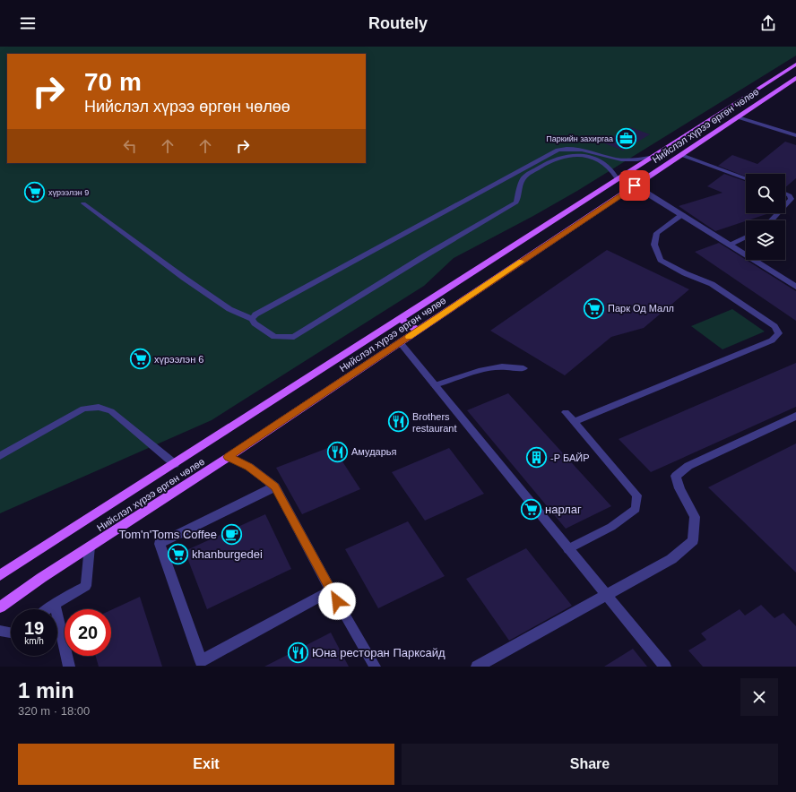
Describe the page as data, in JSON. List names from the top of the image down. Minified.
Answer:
{"streets":{"main road":["Нийслэл хүрээ өргөн чөлөө"]},"places":{"office":["Паркийн захиргаа"],"supermarket":["хүрээлэн 9","Парк Од Малл","хүрээлэн 6","нарлаг","khanburgedei"],"restaurant":["Brothers restaurant","Амударья","Юна ресторан Парксайд"],"building":["-Р БАЙР"],"cafe":["Tom'n'Toms Coffee"]},"page":{"header":"Routely","turn":["70 m","Нийслэл хүрээ өргөн чөлөө"],"speed":"19 km/h","limit":"20","heading":["1 min","320 m · 18:00"],"buttons":["Exit","Share"]}}
